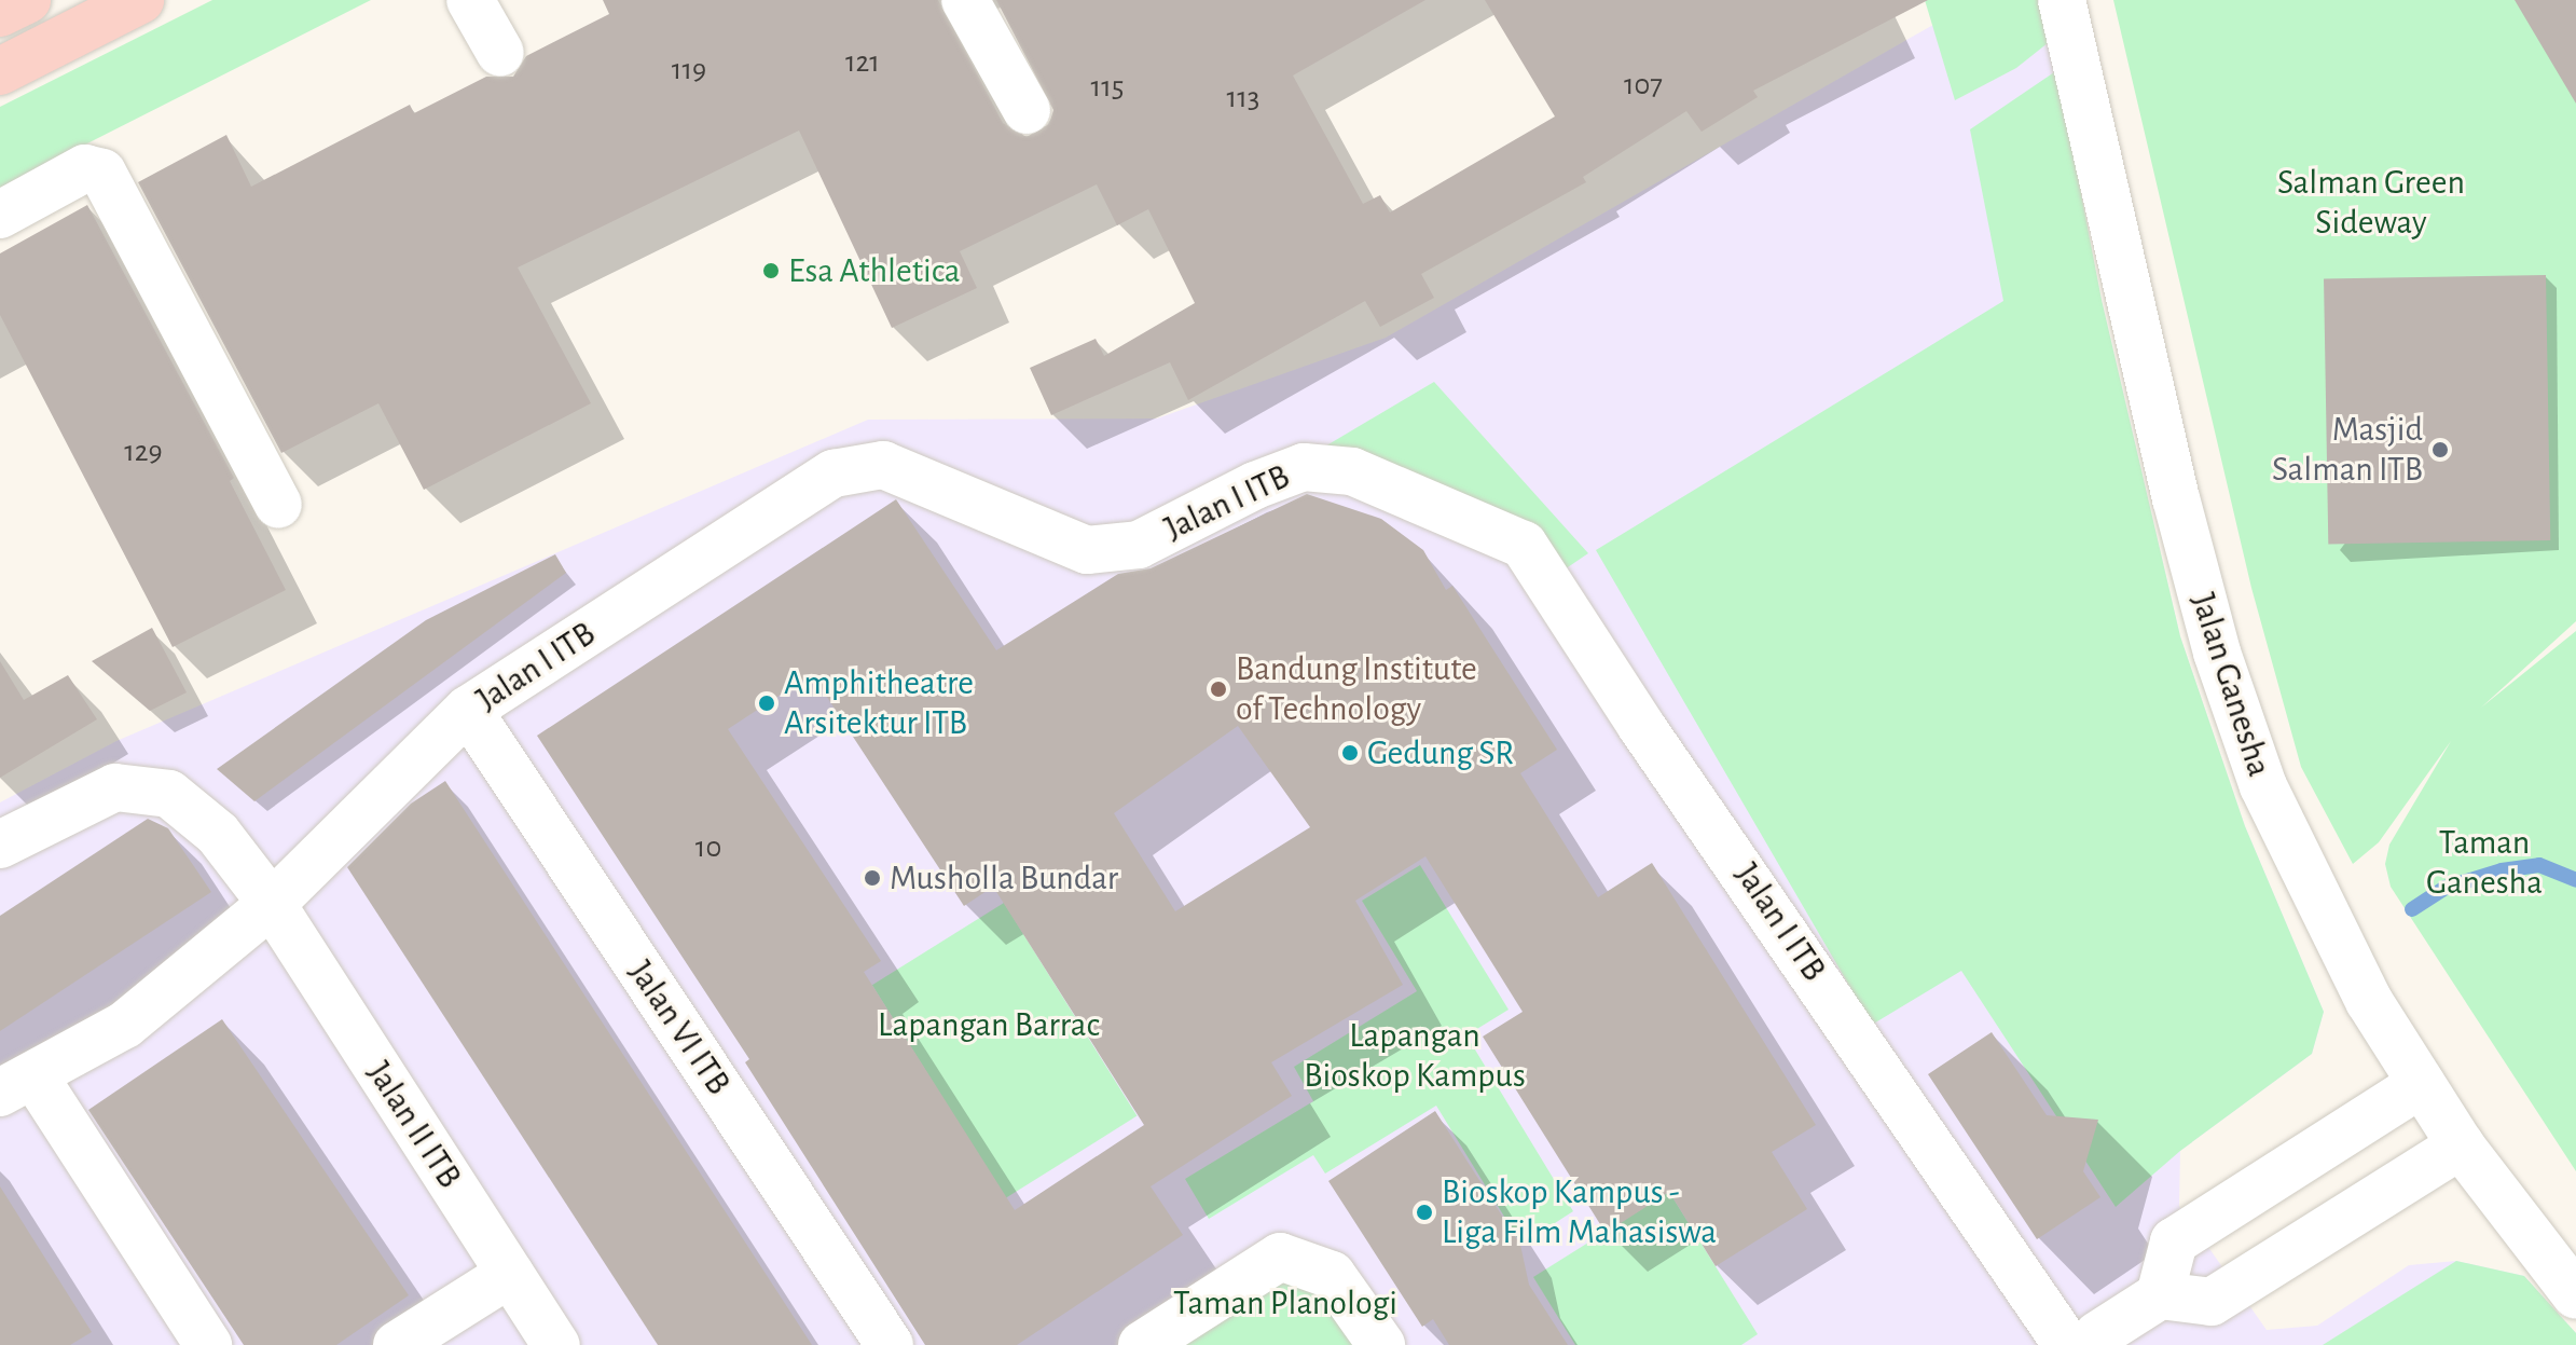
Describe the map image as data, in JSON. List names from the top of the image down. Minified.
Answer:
{"streets":{"street":["Jalan I ITB","Jalan Ganesha","Jalan VI ITB","Jalan II ITB"]},"crossings":[["Jalan I ITB","Jalan VI ITB"],["Jalan I ITB","Jalan II ITB"]],"parks":["Salman Green Sideway","Taman Ganesha","Lapangan Barrac","Lapangan Bioskop Kampus","Taman Planologi"],"places":["Esa Athletica","Masjid Salman ITB","Bandung Institute of Technology","Amphitheatre Arsitektur ITB","Gedung SR","Musholla Bundar","Bioskop Kampus - Liga Film Mahasiswa"],"house_numbers":["121","119","107","115","113","129","10"]}
